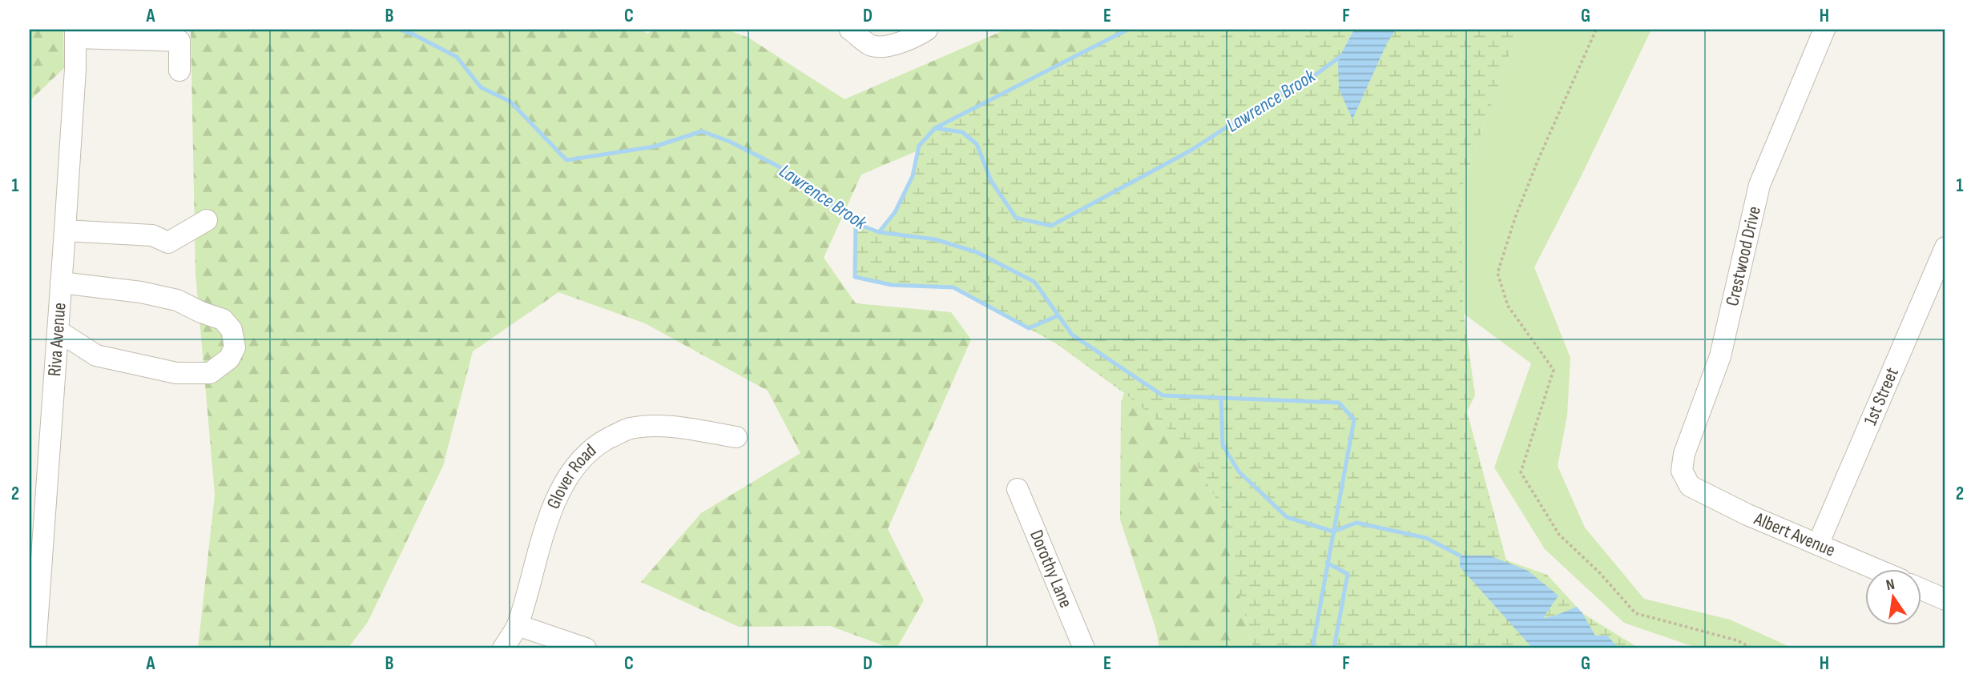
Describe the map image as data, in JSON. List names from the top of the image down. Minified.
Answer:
{"streets":{"street":["Crestwood Drive","Riva Avenue","1st Street","Glover Road","Albert Avenue","Dorothy Lane"]},"crossings":[["Crestwood Drive","Albert Avenue"],["1st Street","Albert Avenue"]],"water":["Lawrence Brook"],"north":"top","grid":{"columns":["A","B","C","D","E","F","G","H"],"rows":["1","2"]}}
